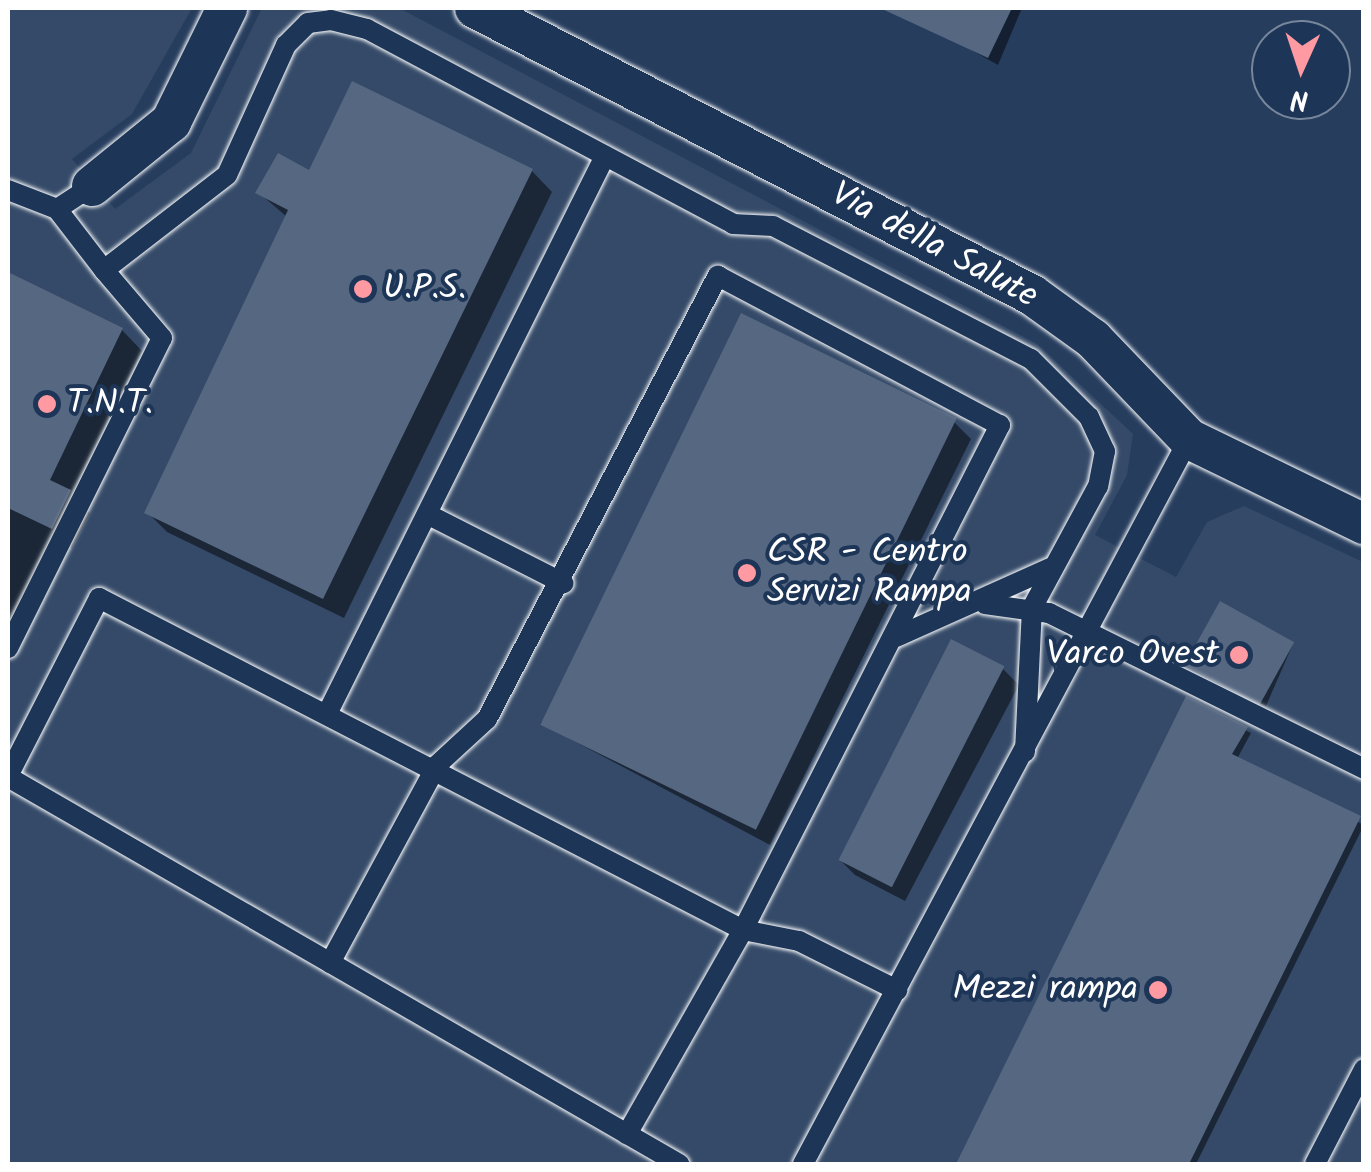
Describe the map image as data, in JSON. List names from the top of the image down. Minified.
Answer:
{"streets":{"street":["Via della Salute"]},"places":["U.P.S.","T.N.T.","CSR - Centro Servizi Rampa","Varco Ovest","Mezzi rampa"],"north":"bottom"}
